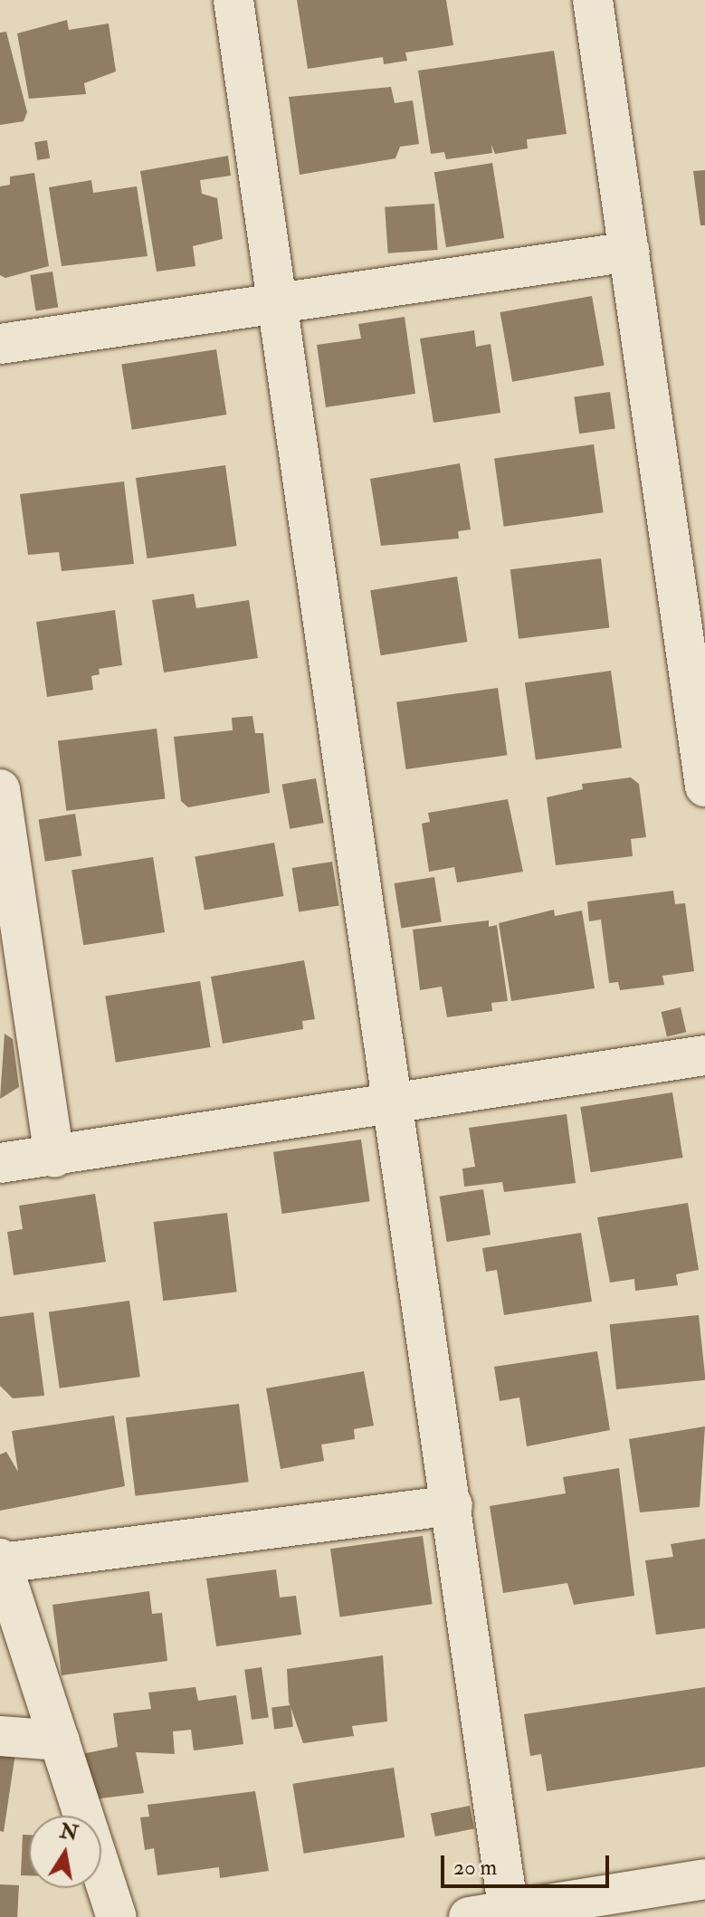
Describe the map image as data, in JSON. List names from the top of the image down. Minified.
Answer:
{"scale_bar":"20 m","north":"top"}
